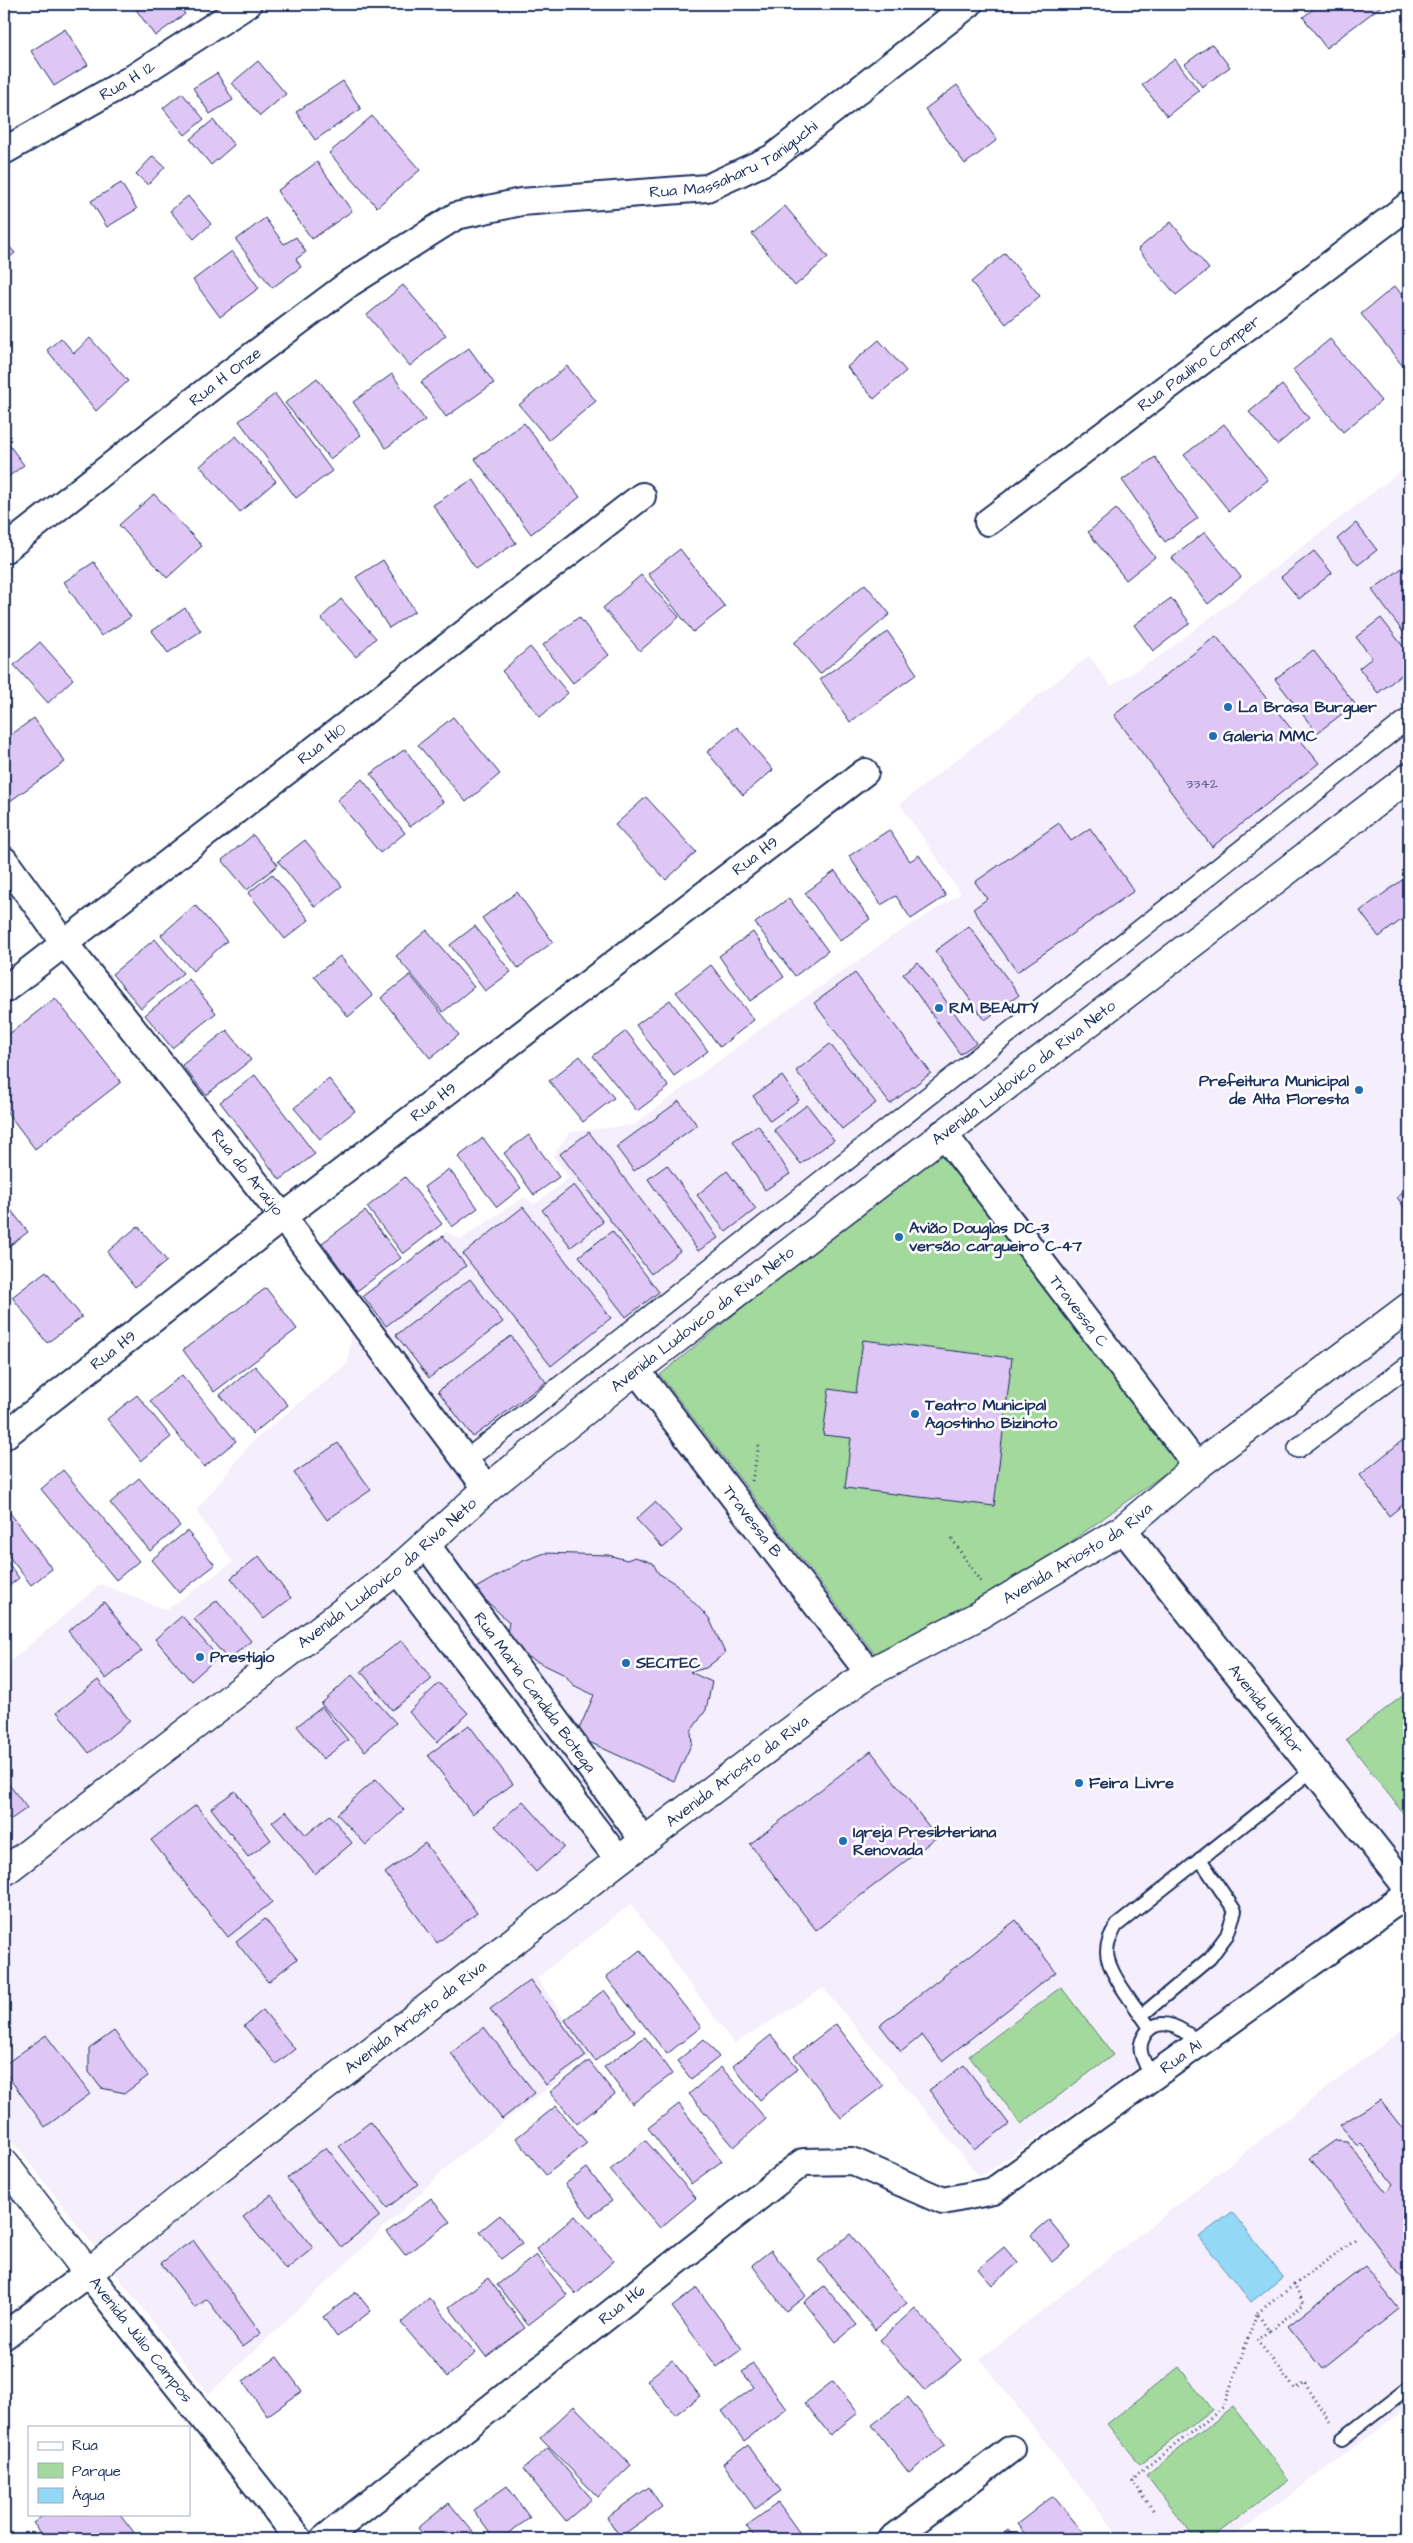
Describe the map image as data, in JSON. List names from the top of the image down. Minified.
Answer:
{"streets":{"street":["Rua H 12","Rua Massaharu Taniguchi","Rua Paulino Comper","Rua H Onze","Rua H10","Rua H9","Avenida Ludovico da Riva Neto","Rua do Araújo","Travessa C","Travessa B","Avenida Ariosto da Riva","Rua Maria Candida Botega","Avenida Uniflor","Rua A1","Rua H6","Avenida Júlio Campos"]},"crossings":[["Rua Massaharu Taniguchi","Rua H Onze"],["Rua H10","Rua do Araújo"],["Rua H9","Rua do Araújo"],["Avenida Ludovico da Riva Neto","Rua do Araújo"],["Avenida Ludovico da Riva Neto","Travessa C"],["Avenida Ludovico da Riva Neto","Travessa B"],["Avenida Ludovico da Riva Neto","Rua Maria Candida Botega"],["Travessa C","Avenida Ariosto da Riva"],["Travessa B","Avenida Ariosto da Riva"],["Avenida Ariosto da Riva","Rua Maria Candida Botega"],["Avenida Ariosto da Riva","Avenida Uniflor"],["Avenida Ariosto da Riva","Avenida Júlio Campos"],["Avenida Uniflor","Rua A1"],["Rua A1","Rua H6"]],"places":["La Brasa Burguer","Galeria MMC","RM BEAUTY","Prefeitura Municipal de Alta Floresta","Avião Douglas DC-3 versão cargueiro C-47","Teatro Municipal Agostinho Bizinoto","Prestígio","SECITEC","Feira Livre","Igreja Presibteriana Renovada"],"house_numbers":["3342"],"legend":["Rua","Parque","Água"]}
